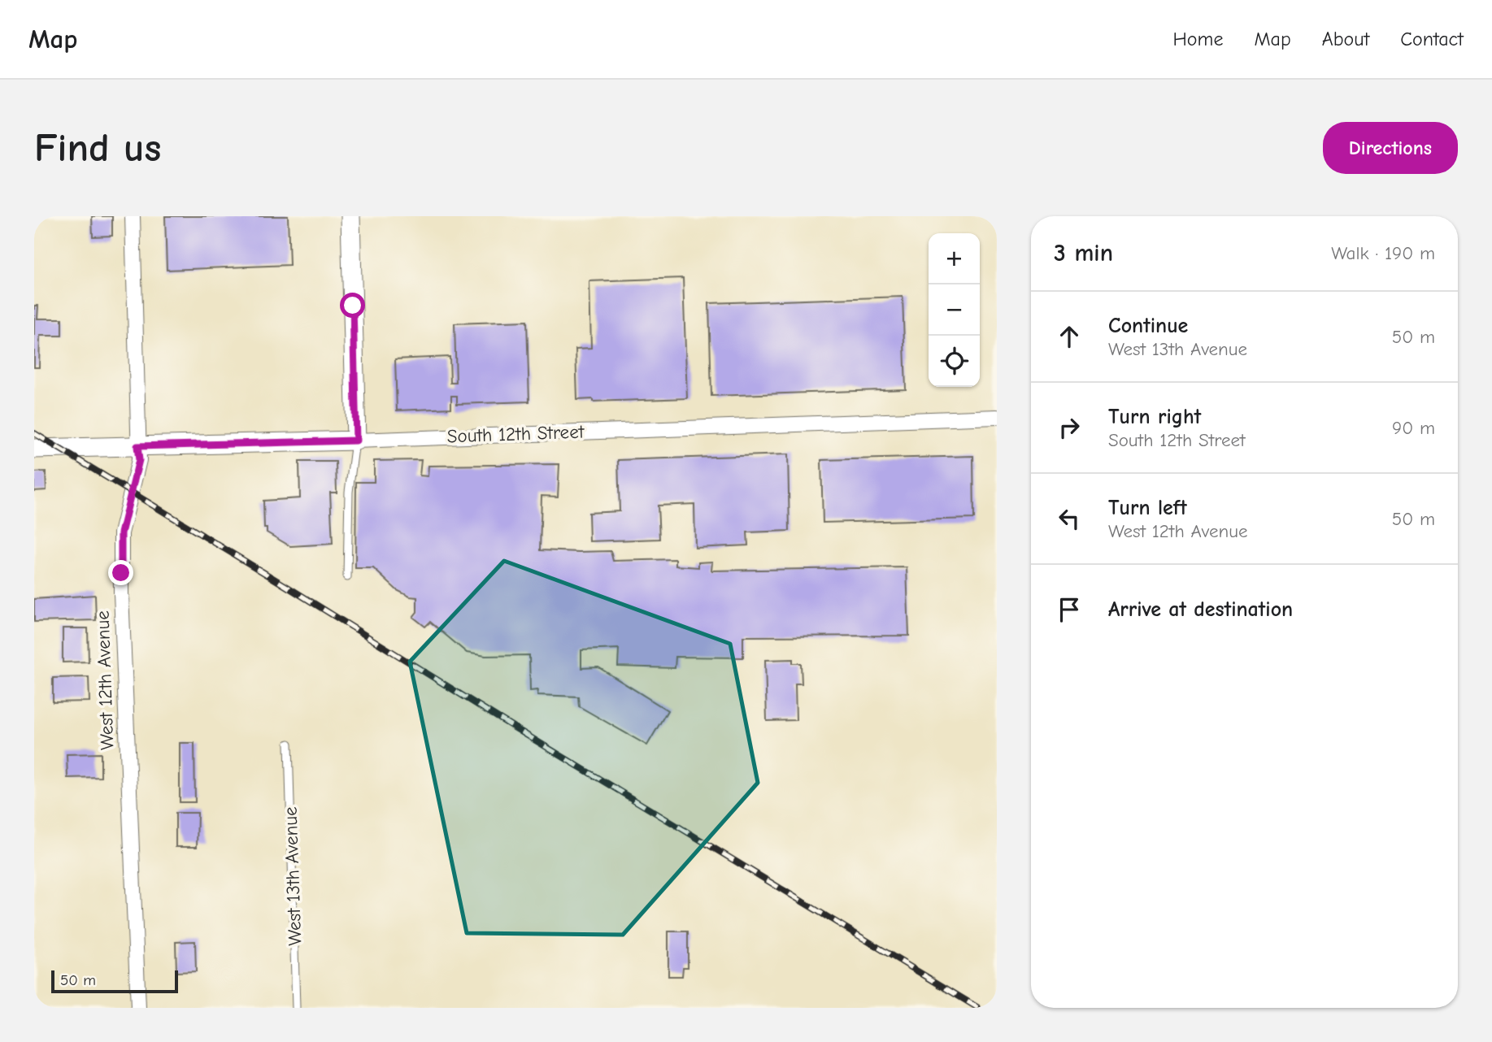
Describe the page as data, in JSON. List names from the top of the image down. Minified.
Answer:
{"streets":{"street":["South 12th Street","West 12th Avenue"],"lane":["West 13th Avenue"]},"crossings":[["South 12th Street","West 12th Avenue"]],"scale_bar":"50 m","page":{"header":"Map","nav":["Home","Map","About","Contact"],"buttons":"Directions","title":"Find us","heading":["3 min","Walk · 190 m"],"map_buttons":["+","−"],"list":[["Continue","West 13th Avenue","50 m"],["Turn right","South 12th Street","90 m"],["Turn left","West 12th Avenue","50 m"],"Arrive at destination"],"scale":"50 m"}}
